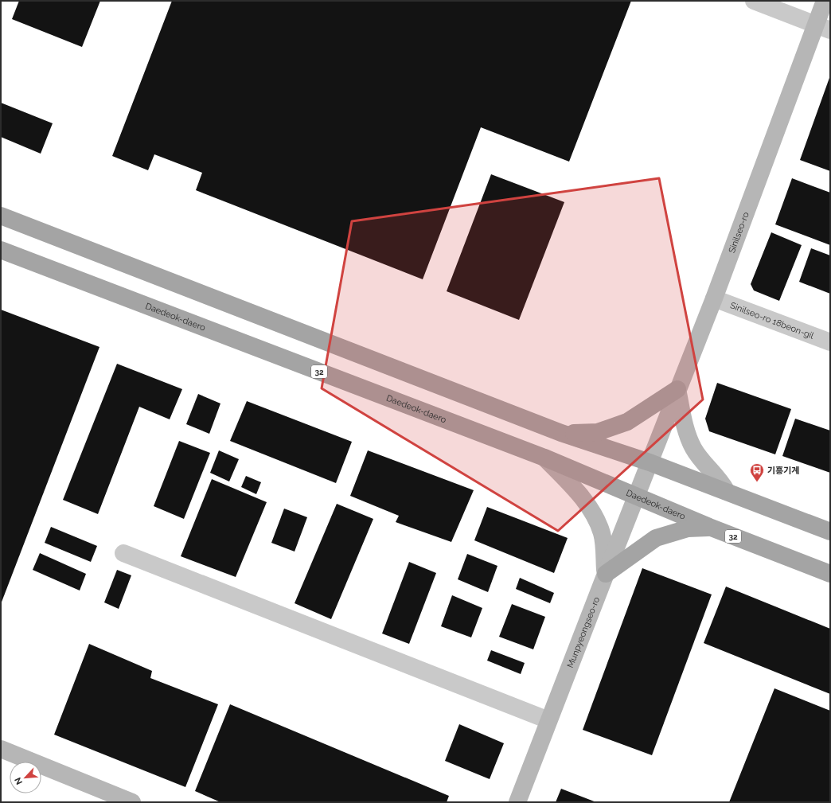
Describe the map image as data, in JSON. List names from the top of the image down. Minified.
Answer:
{"streets":{"main road":["Sinilseo-ro","Daedeok-daero","32","Munpyeongseo-ro"],"street":["Sinilseo-ro 18beon-gil"]},"crossings":[["Sinilseo-ro","Sinilseo-ro 18beon-gil"],["Sinilseo-ro","Munpyeongseo-ro"],["Daedeok-daero","Munpyeongseo-ro"]],"places":{"bus stop":["기흥기계"]},"north":"bottom left"}
